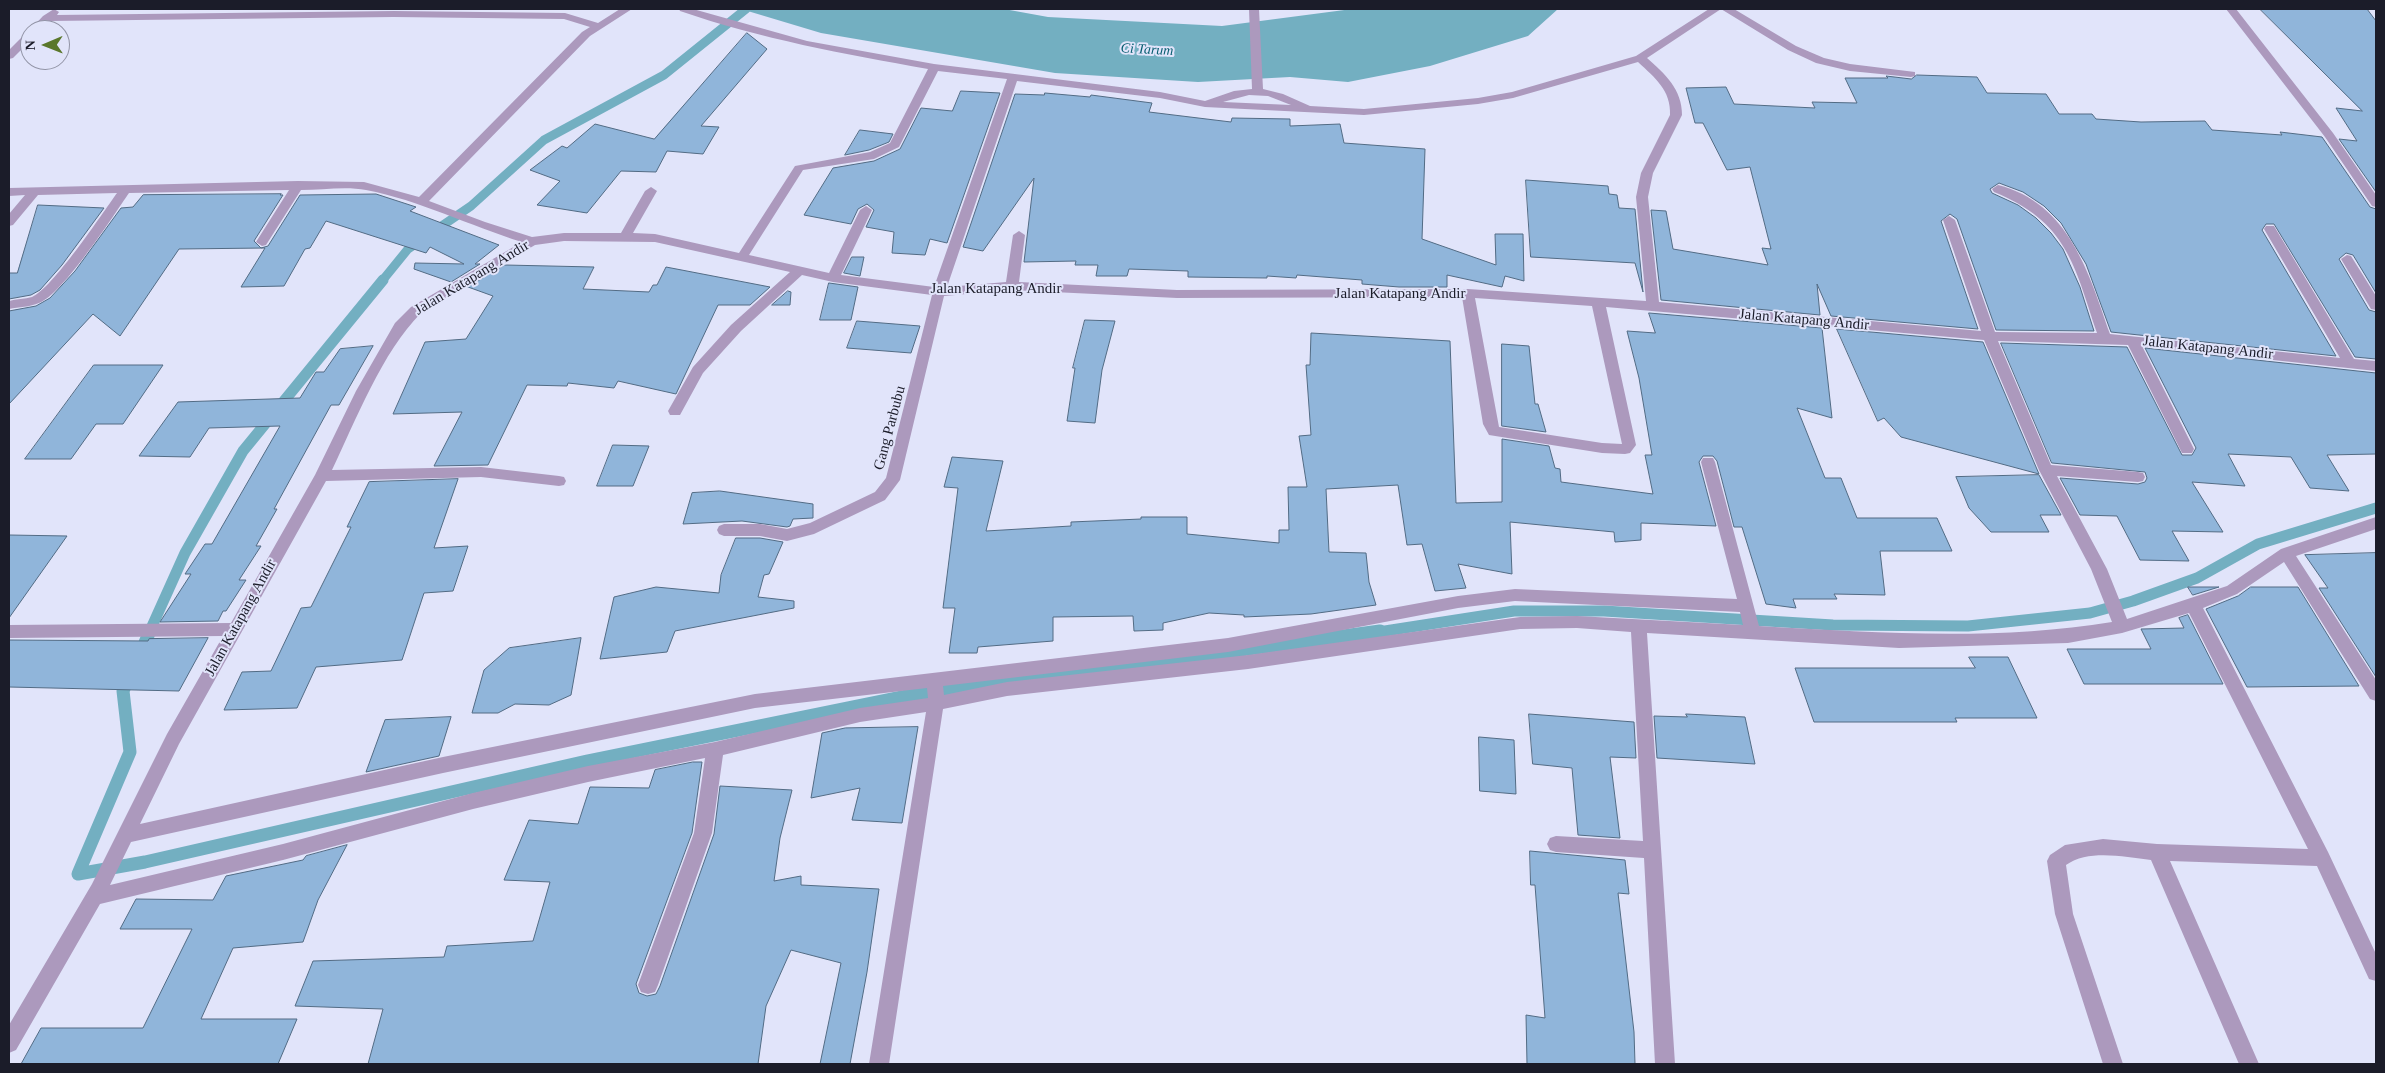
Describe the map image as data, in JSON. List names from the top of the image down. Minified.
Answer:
{"streets":{"street":["Jalan Katapang Andir","Gang Parbubu"]},"crossings":[["Jalan Katapang Andir","Gang Parbubu"]],"water":["Ci Tarum"],"north":"left"}
